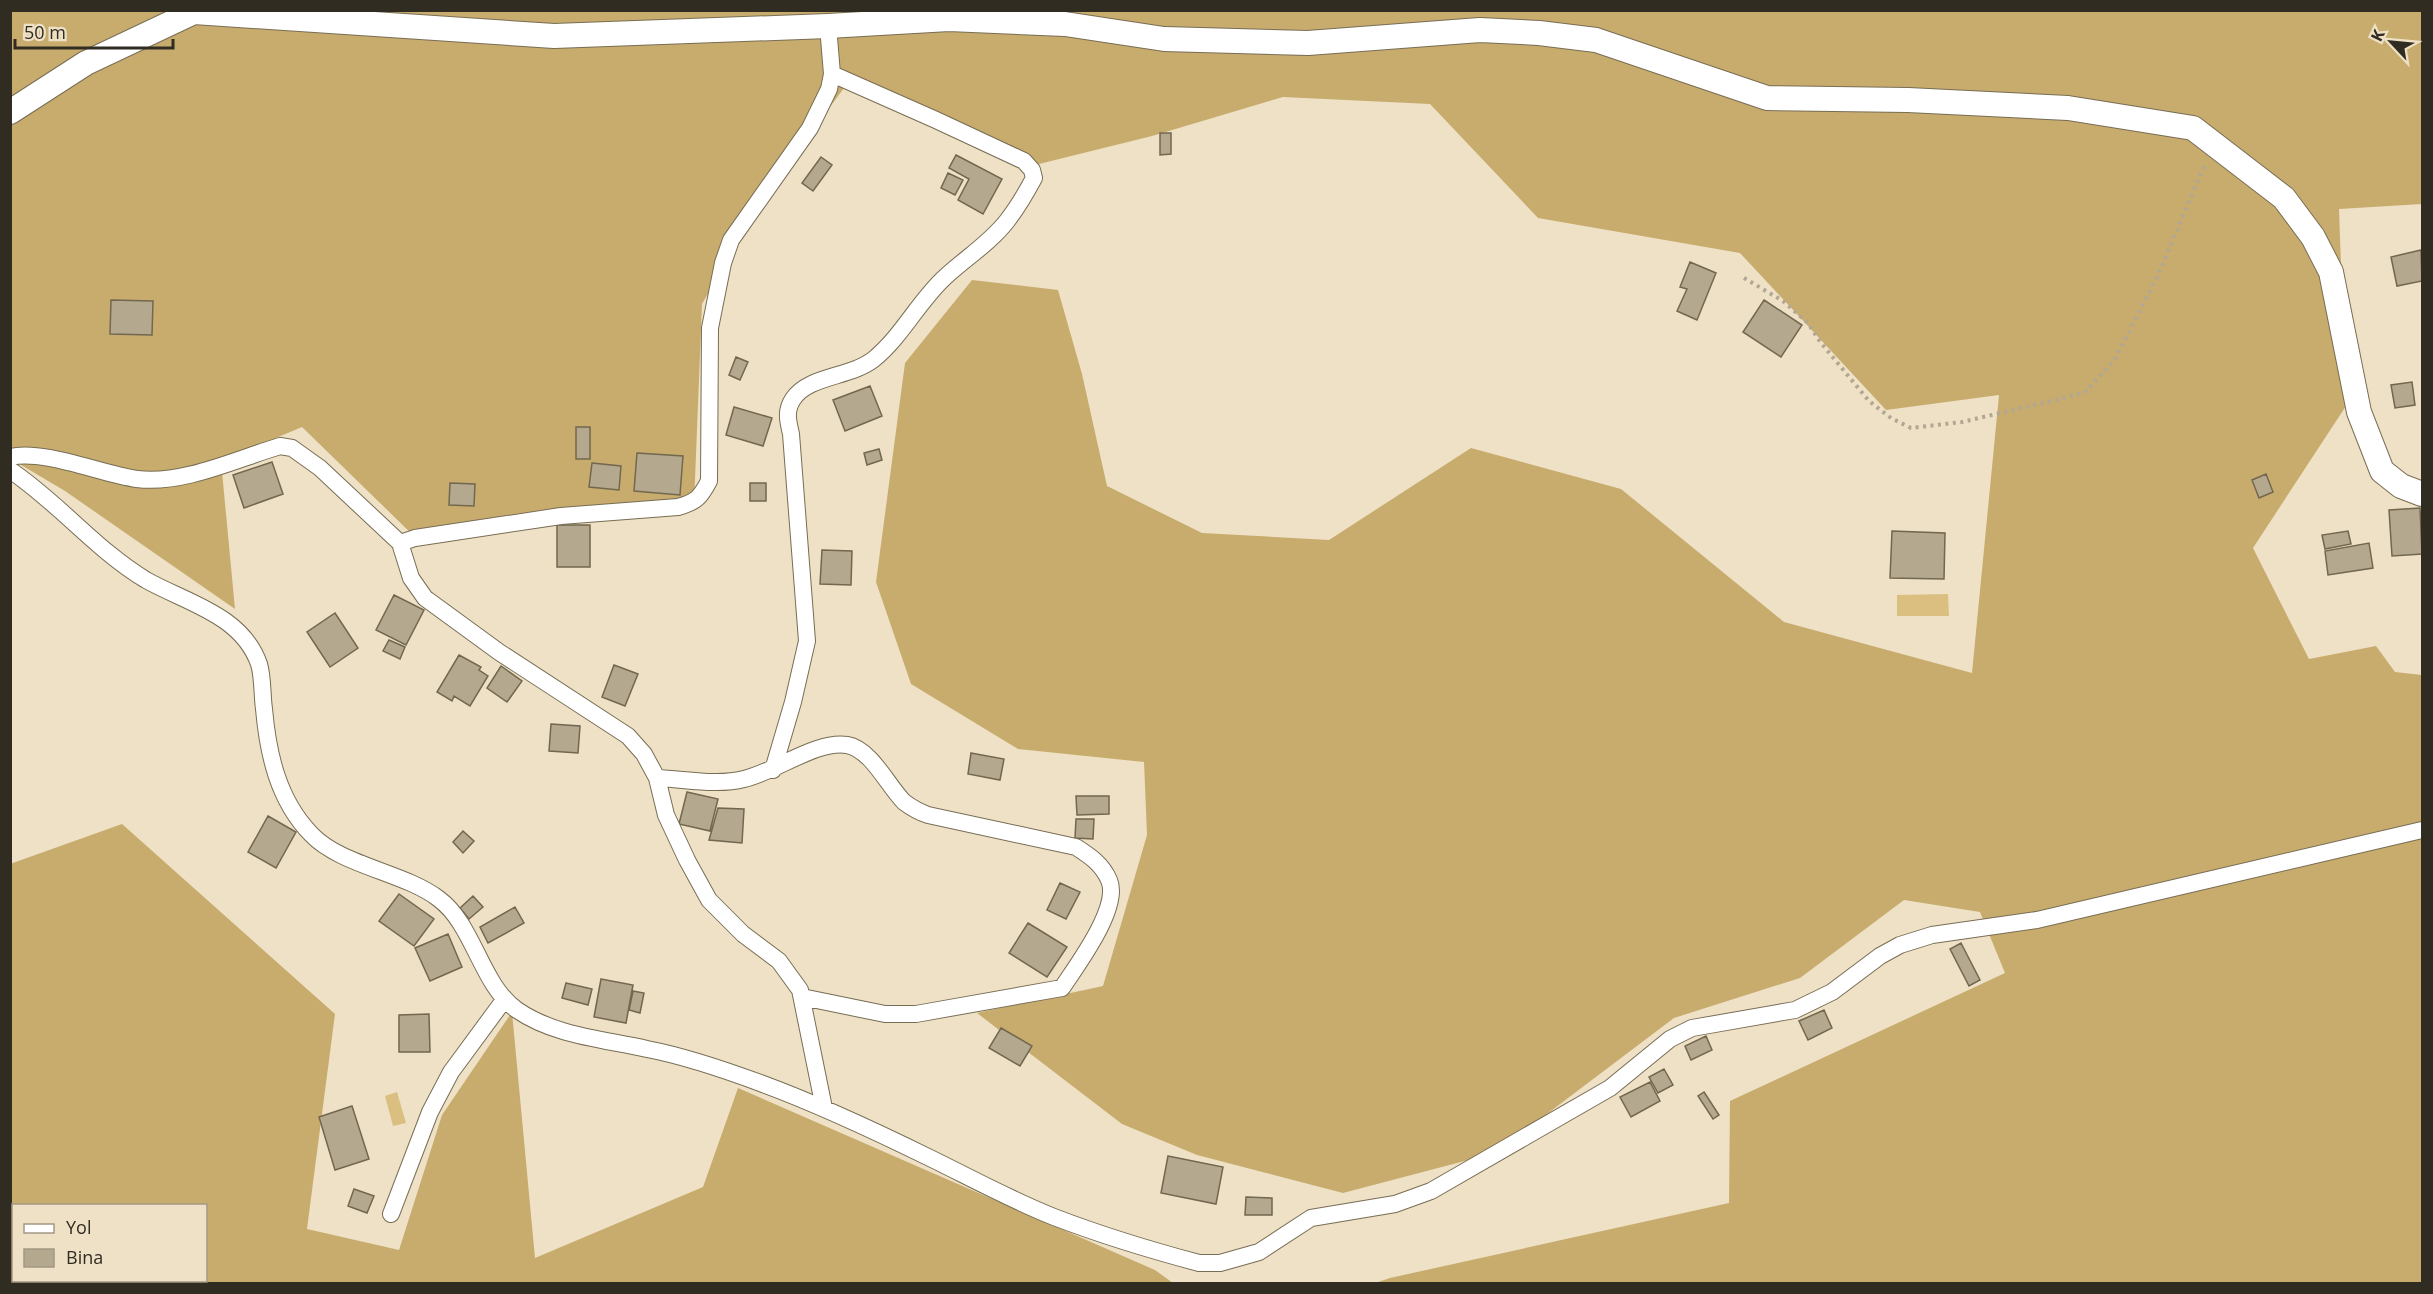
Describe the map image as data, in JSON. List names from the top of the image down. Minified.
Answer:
{"legend":["Yol","Bina"],"scale_bar":"50 m","north":"top left"}
